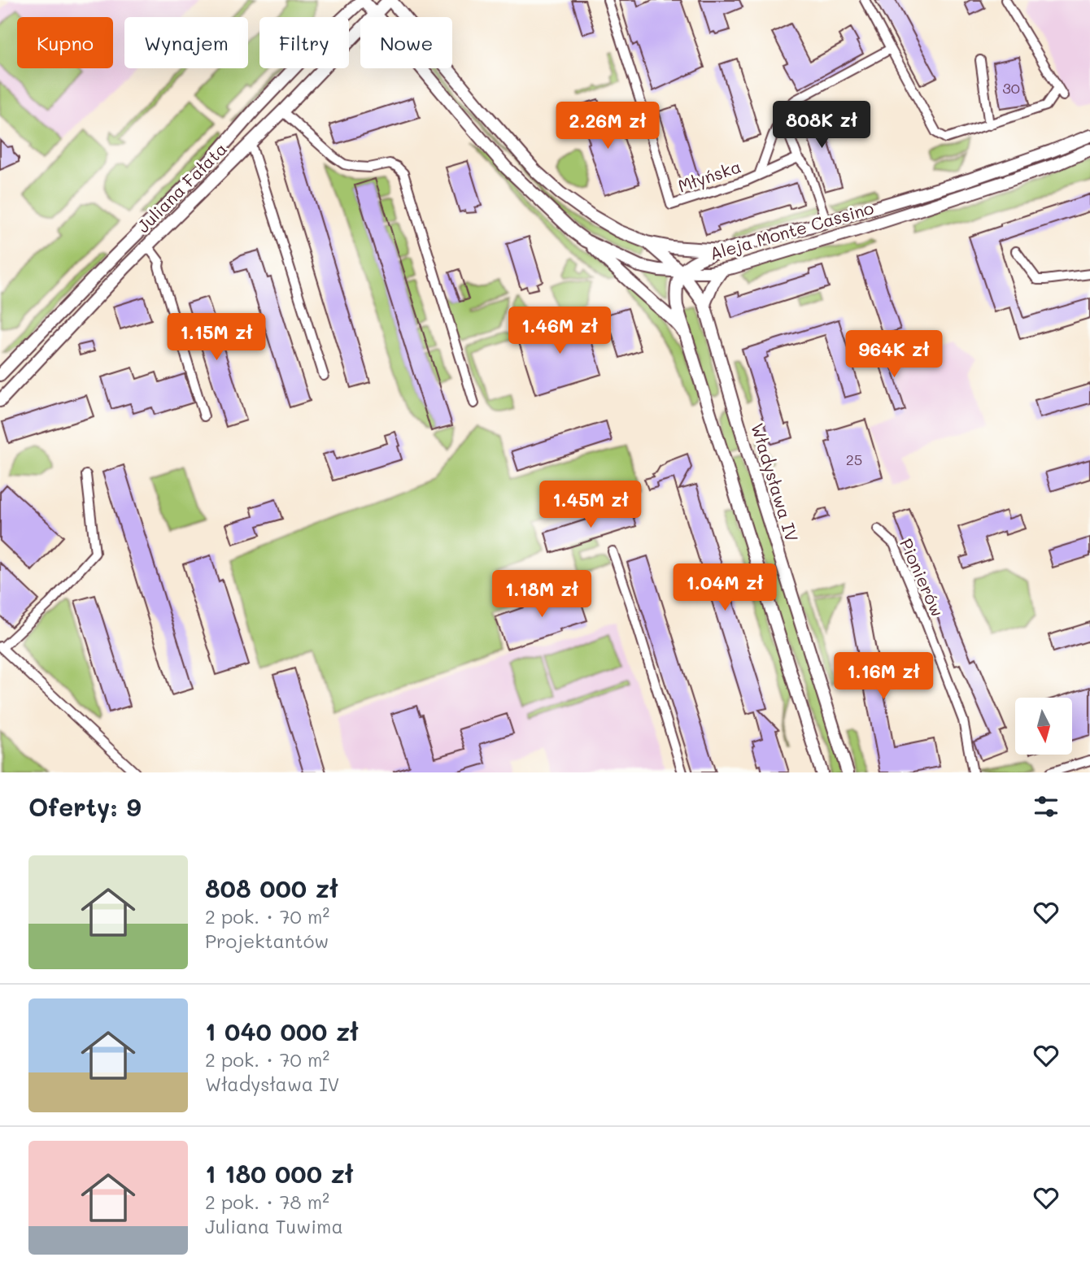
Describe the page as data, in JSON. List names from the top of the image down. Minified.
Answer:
{"streets":{"street":["Młyńska","Juliana Fałata","Aleja Monte Cassino","Władysława IV","Pionierów"]},"crossings":[["Juliana Fałata","Aleja Monte Cassino"],["Aleja Monte Cassino","Władysława IV"]],"house_numbers":["30","25"],"north":"bottom","page":{"chip":["Kupno","Wynajem","Filtry","Nowe"],"price":["808K zł","2.26M zł","1.46M zł","1.15M zł","964K zł","1.45M zł","1.04M zł","1.18M zł","1.16M zł"],"heading":"Oferty: 9","list":[{"name":"808 000 zł","note":"2 pok. · 70 m² · Projektantów"},{"name":"1 040 000 zł","note":"2 pok. · 70 m² · Władysława IV"},{"name":"1 180 000 zł","note":"2 pok. · 78 m² · Juliana Tuwima"}]}}
